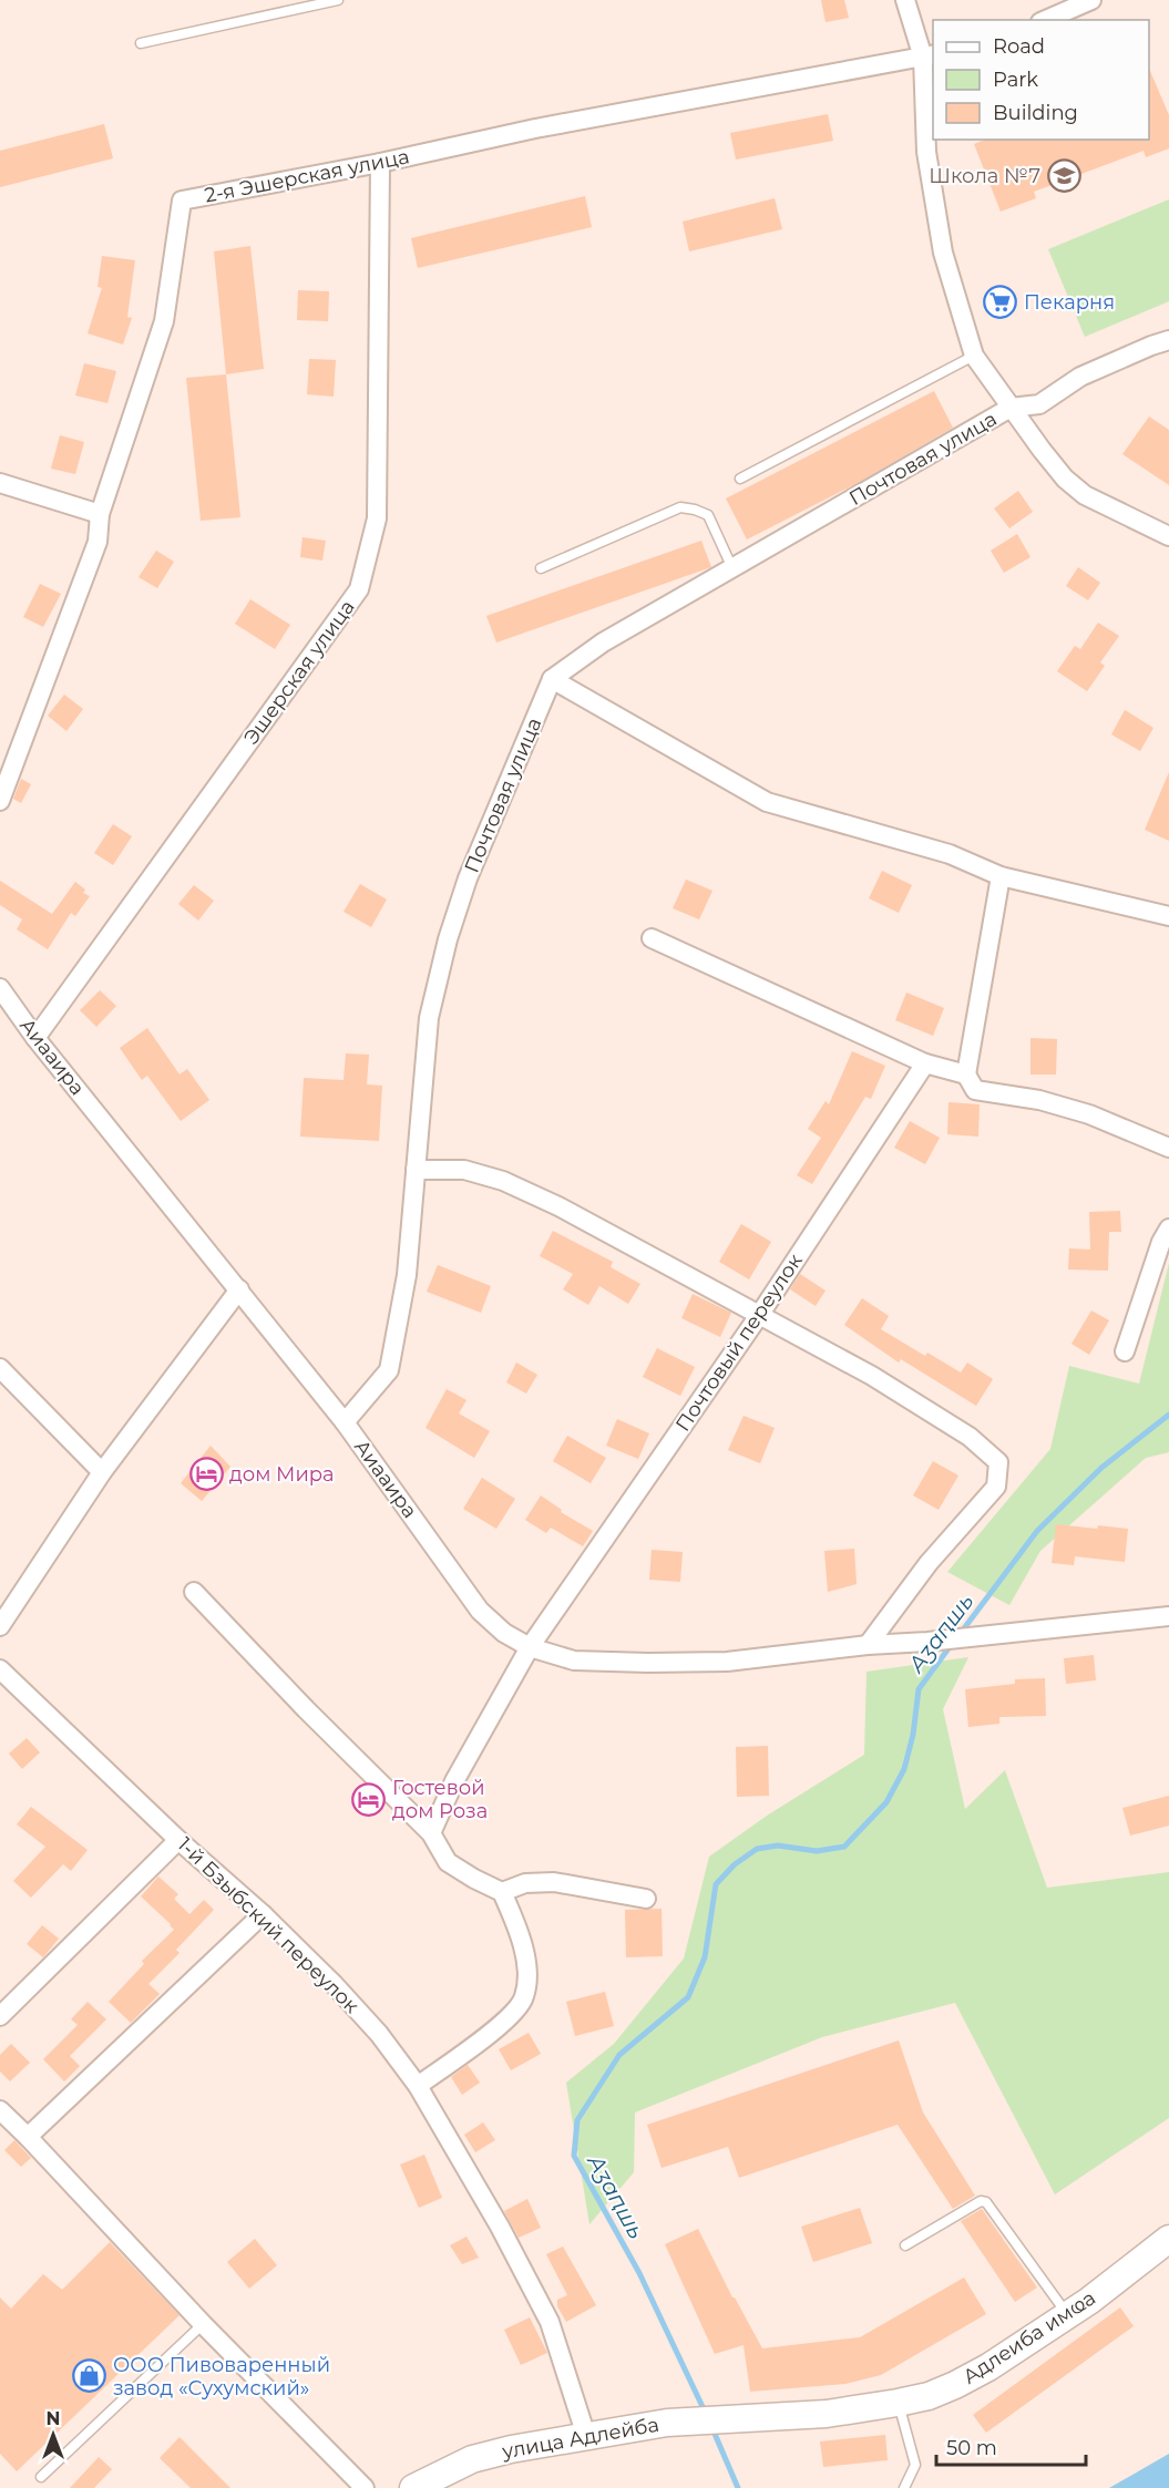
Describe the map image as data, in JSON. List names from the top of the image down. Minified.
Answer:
{"streets":{"main road":["Адлеиба имҩа","улица Адлейба"],"street":["2-я Эшерская улица","Почтовая улица","Эшерская улица","Аиааира","Почтовый переулок","1-й Бзыбский переулок"]},"crossings":[["2-я Эшерская улица","Эшерская улица"],["Почтовая улица","Аиааира"],["Эшерская улица","Аиааира"],["Аиааира","Почтовый переулок"],["1-й Бзыбский переулок","улица Адлейба"],["Адлеиба имҩа","улица Адлейба"]],"water":["Аӡаԥшь"],"places":{"school or university":["Школа №7"],"supermarket":["Пекарня"],"hotel":["дом Мира","Гостевой дом Роза"],"shop":["ООО Пивоваренный завод «Сухумский»"]},"legend":["Road","Park","Building"],"scale_bar":"50 m","north":"top"}
